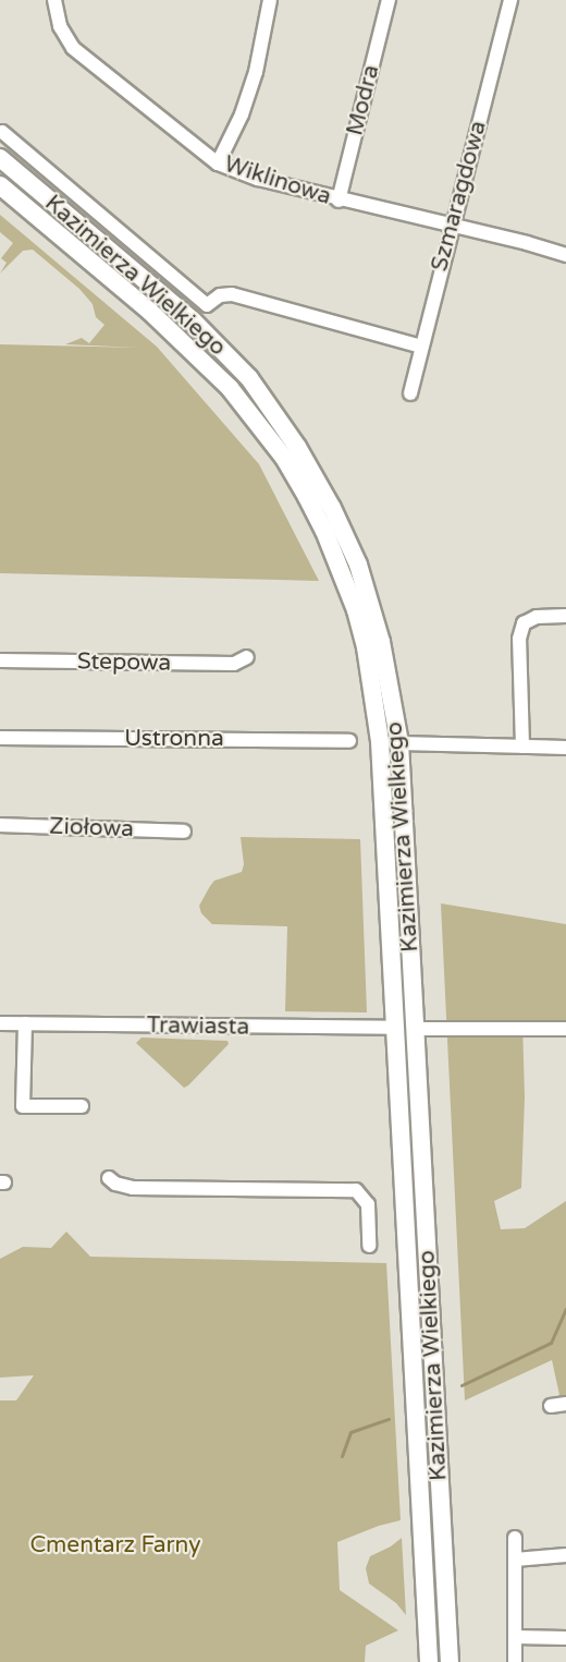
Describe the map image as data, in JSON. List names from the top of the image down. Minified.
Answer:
{"streets":{"main road":["Kazimierza Wielkiego"],"street":["Modra","Wiklinowa","Szmaragdowa","Stepowa","Ustronna","Ziołowa","Trawiasta"]},"crossings":[["Modra","Wiklinowa"],["Wiklinowa","Szmaragdowa"],["Kazimierza Wielkiego","Trawiasta"]],"parks":["Cmentarz Farny"]}
